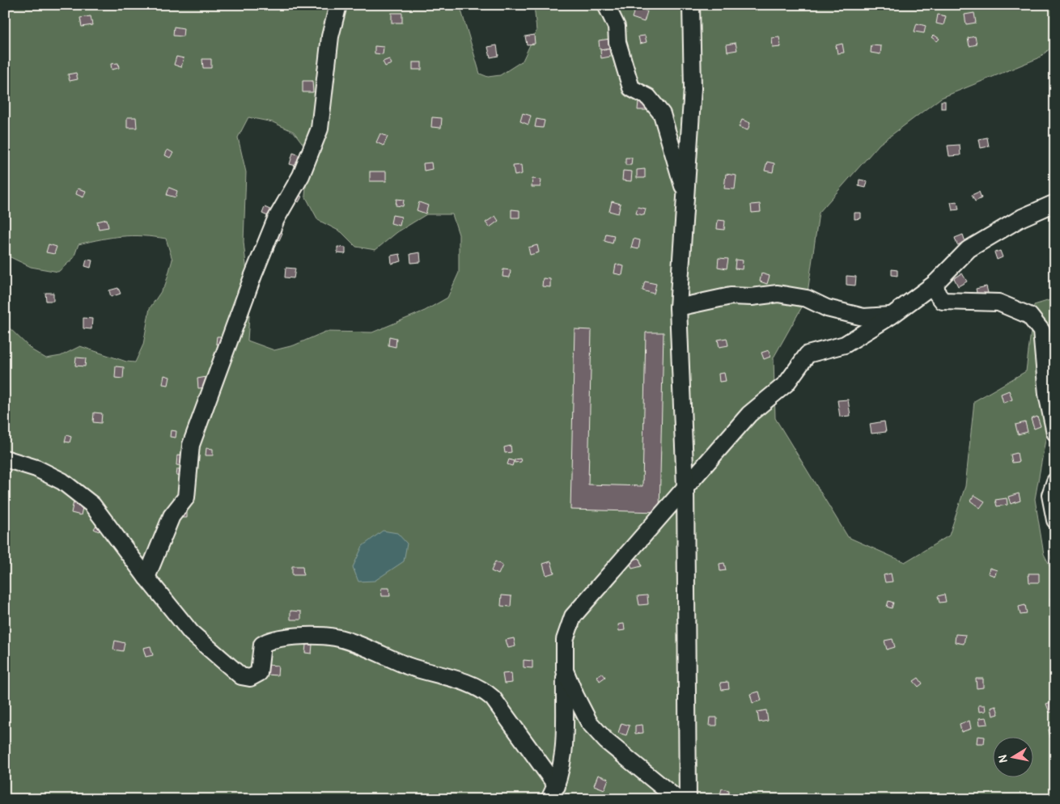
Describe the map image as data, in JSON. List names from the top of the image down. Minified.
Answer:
{"north":"left"}
